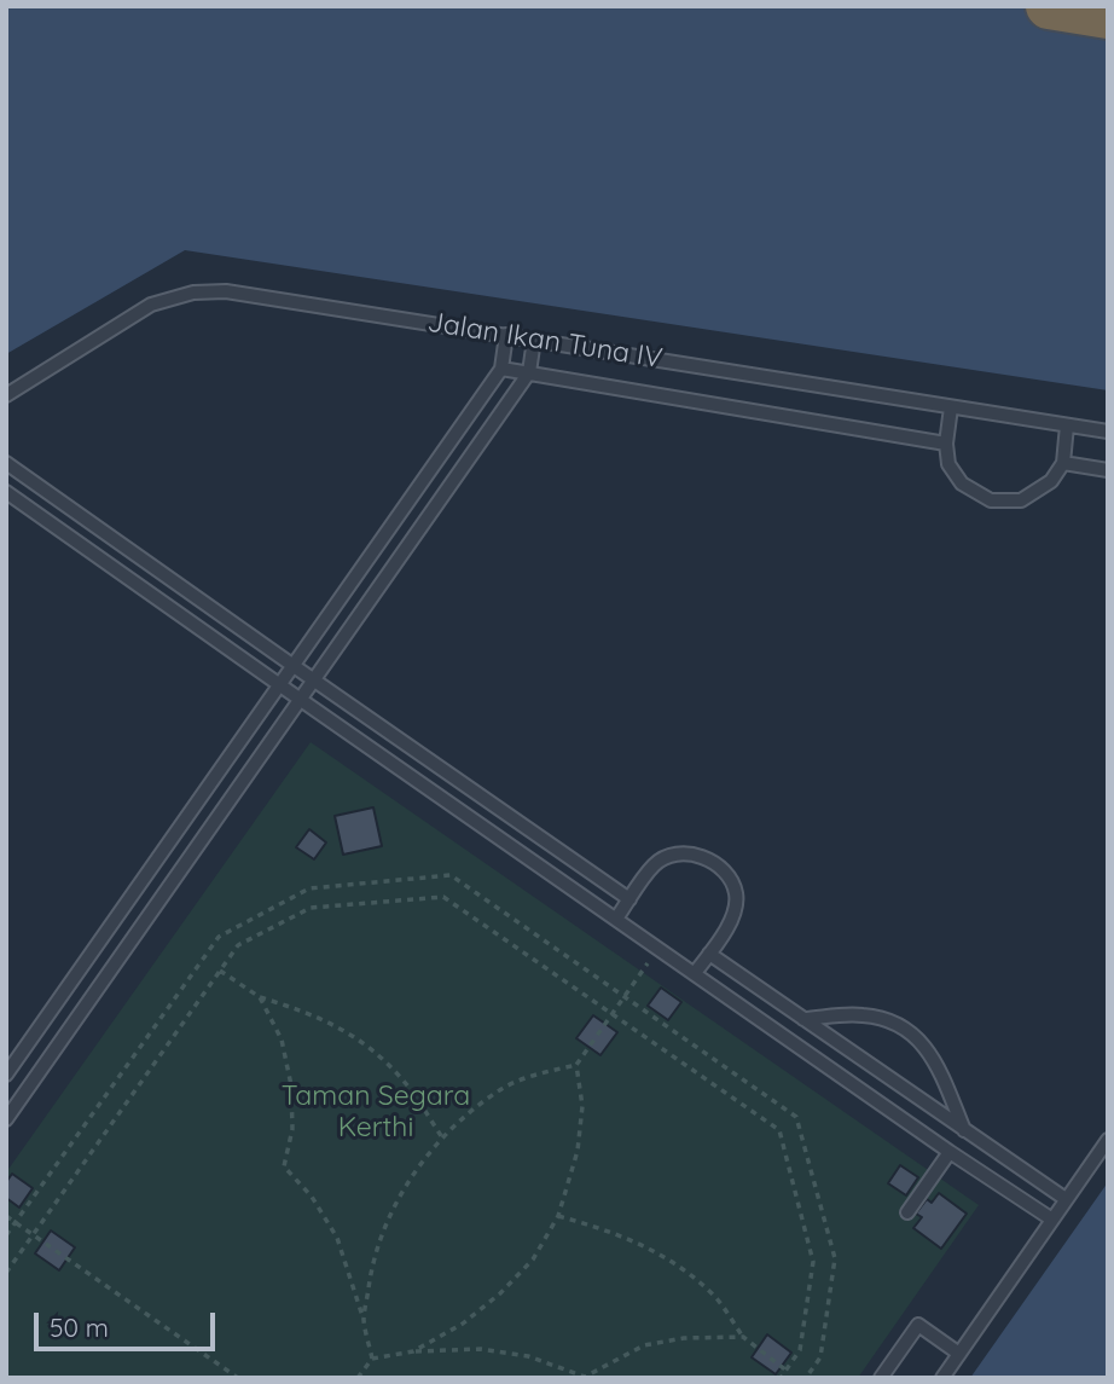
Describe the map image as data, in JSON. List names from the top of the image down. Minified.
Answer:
{"streets":{"lane":["Jalan Ikan Tuna IV"]},"parks":["Taman Segara Kerthi"],"scale_bar":"50 m"}
